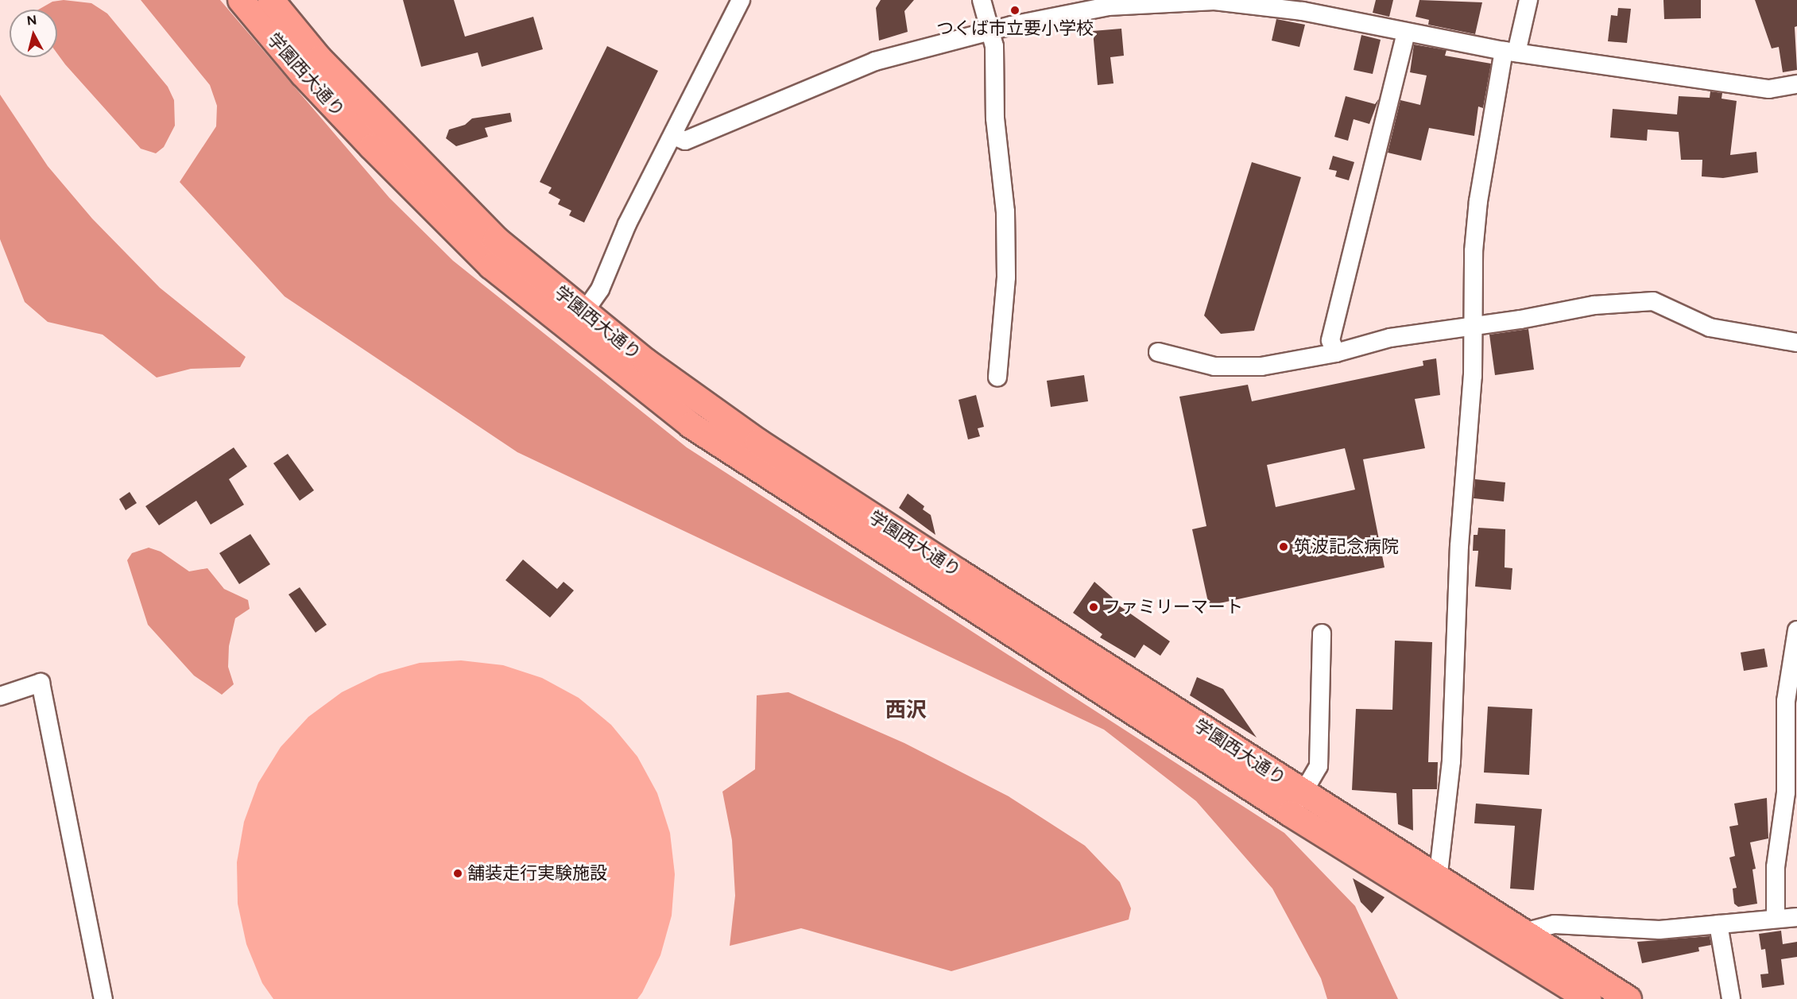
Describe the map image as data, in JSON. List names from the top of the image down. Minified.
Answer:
{"streets":{"highway":["学園西大通り"]},"districts":["西沢"],"places":["つくば市立要小学校","筑波記念病院","ファミリーマート","舗装走行実験施設"],"north":"top"}
